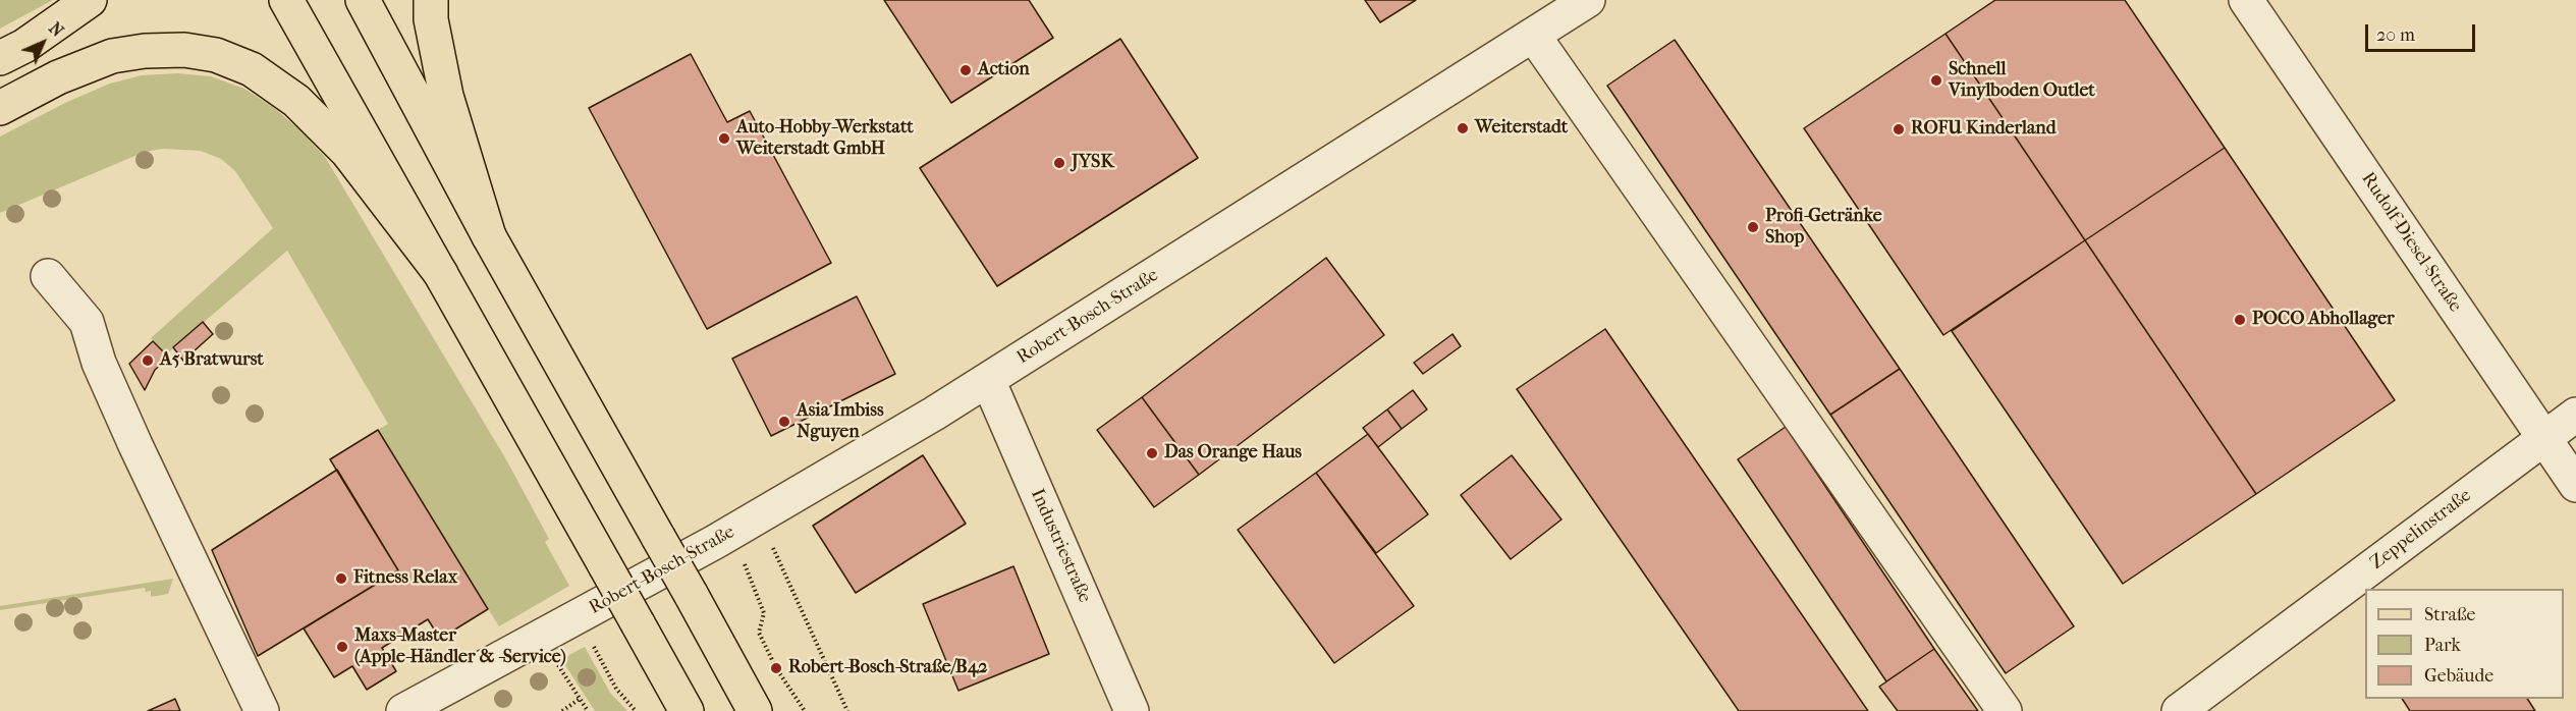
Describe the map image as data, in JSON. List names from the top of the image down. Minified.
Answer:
{"streets":{"street":["Rudolf-Diesel-Straße","Robert-Bosch-Straße","Zeppelinstraße","Industriestraße"]},"crossings":[["Rudolf-Diesel-Straße","Zeppelinstraße"],["Robert-Bosch-Straße","Industriestraße"]],"places":["Action","Schnell Vinylboden Outlet","Weiterstadt","ROFU Kinderland","Auto-Hobby-Werkstatt Weiterstadt GmbH","JYSK","Profi-Getränke Shop","POCO Abhollager","A5 Bratwurst","Asia Imbiss Nguyen","Das Orange Haus","Fitness Relax","Maxs-Master (Apple-Händler & -Service)","Robert-Bosch-Straße/B42"],"legend":["Straße","Park","Gebäude"],"scale_bar":"20 m","north":"top right"}
